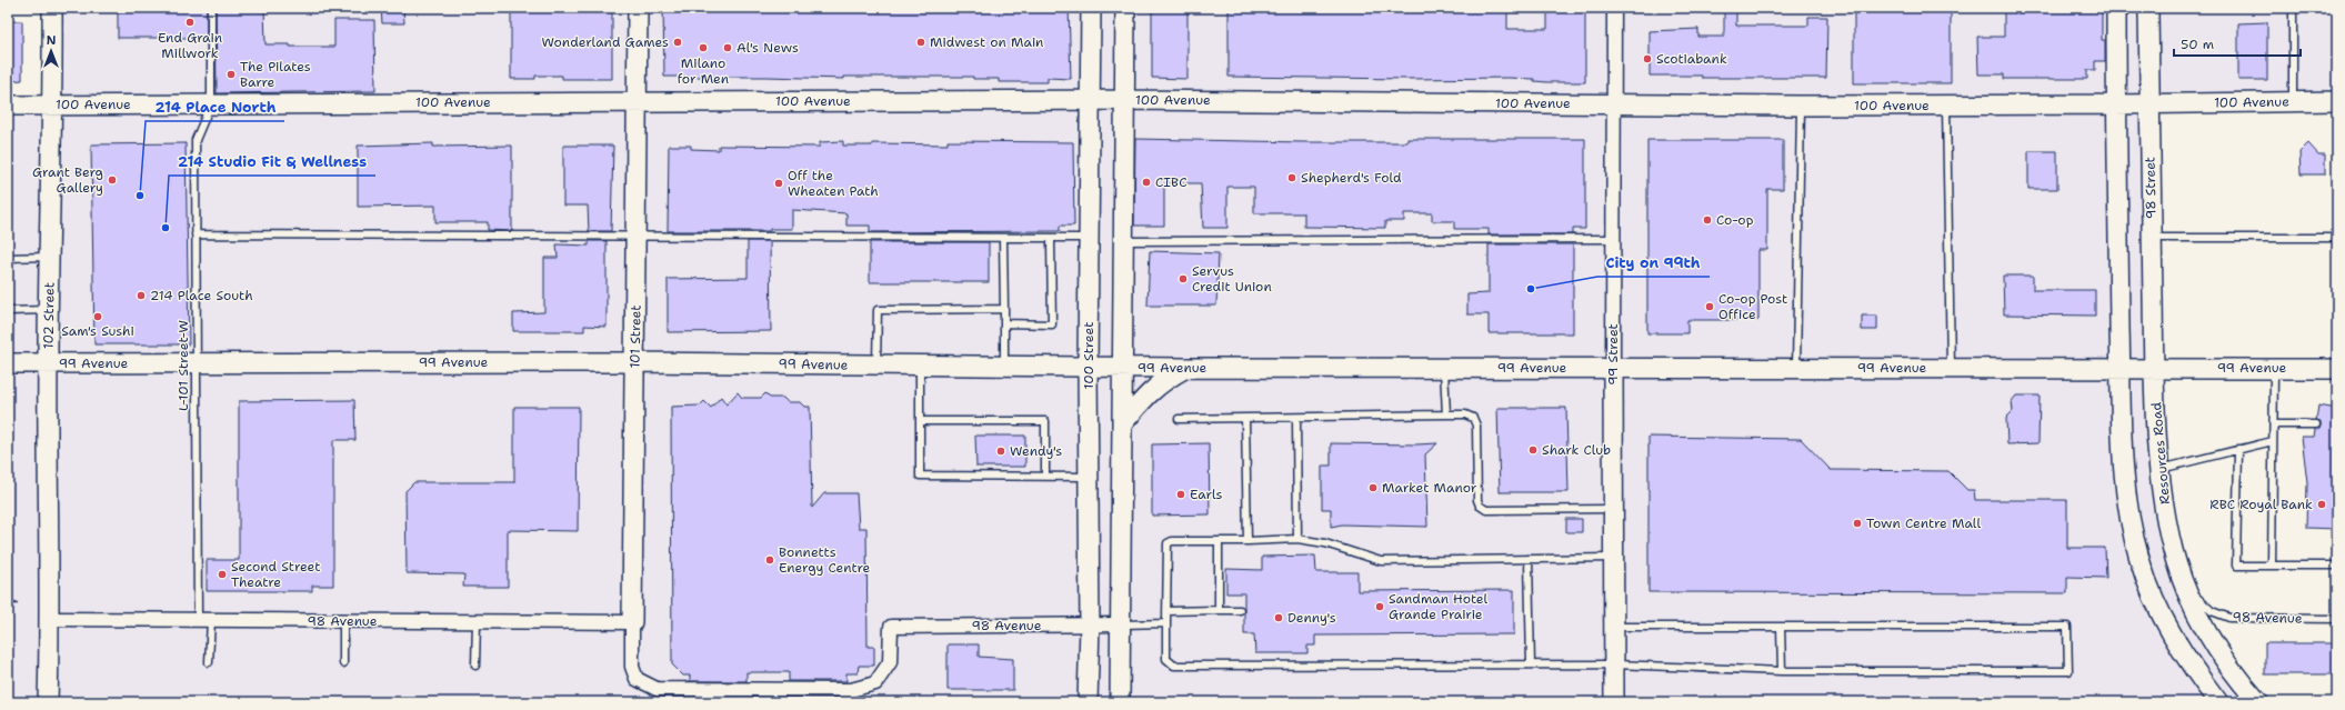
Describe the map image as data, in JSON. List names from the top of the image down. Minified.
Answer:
{"streets":{"main road":["100 Avenue","98 Street","102 Street","101 Street","99 Street","100 Street","99 Avenue","Resources Road"],"street":["98 Avenue"],"lane":["L-101 Street-W"]},"crossings":[["100 Avenue","98 Street"],["100 Avenue","102 Street"],["100 Avenue","101 Street"],["100 Avenue","99 Street"],["100 Avenue","100 Street"],["100 Avenue","L-101 Street-W"],["98 Street","99 Avenue"],["98 Street","Resources Road"],["102 Street","99 Avenue"],["102 Street","98 Avenue"],["101 Street","99 Avenue"],["101 Street","98 Avenue"],["99 Street","99 Avenue"],["100 Street","99 Avenue"],["100 Street","98 Avenue"],["99 Avenue","L-101 Street-W"],["99 Avenue","Resources Road"],["L-101 Street-W","98 Avenue"],["Resources Road","98 Avenue"]],"places":["End Grain Millwork","Wonderland Games","Midwest on Main","Milano for Men","Al's News","Scotiabank","The Pilates Barre","Shepherd's Fold","Grant Berg Gallery","CIBC","Off the Wheaten Path","214 Place North","Co-op","214 Studio Fit & Wellness","Servus Credit Union","City on 99th","214 Place South","Co-op Post Office","Sam's Sushi","Shark Club","Wendy's","Market Manor","Earls","RBC Royal Bank","Town Centre Mall","Bonnetts Energy Centre","Second Street Theatre","Sandman Hotel Grande Prairie","Denny's"],"scale_bar":"50 m","north":"top"}
